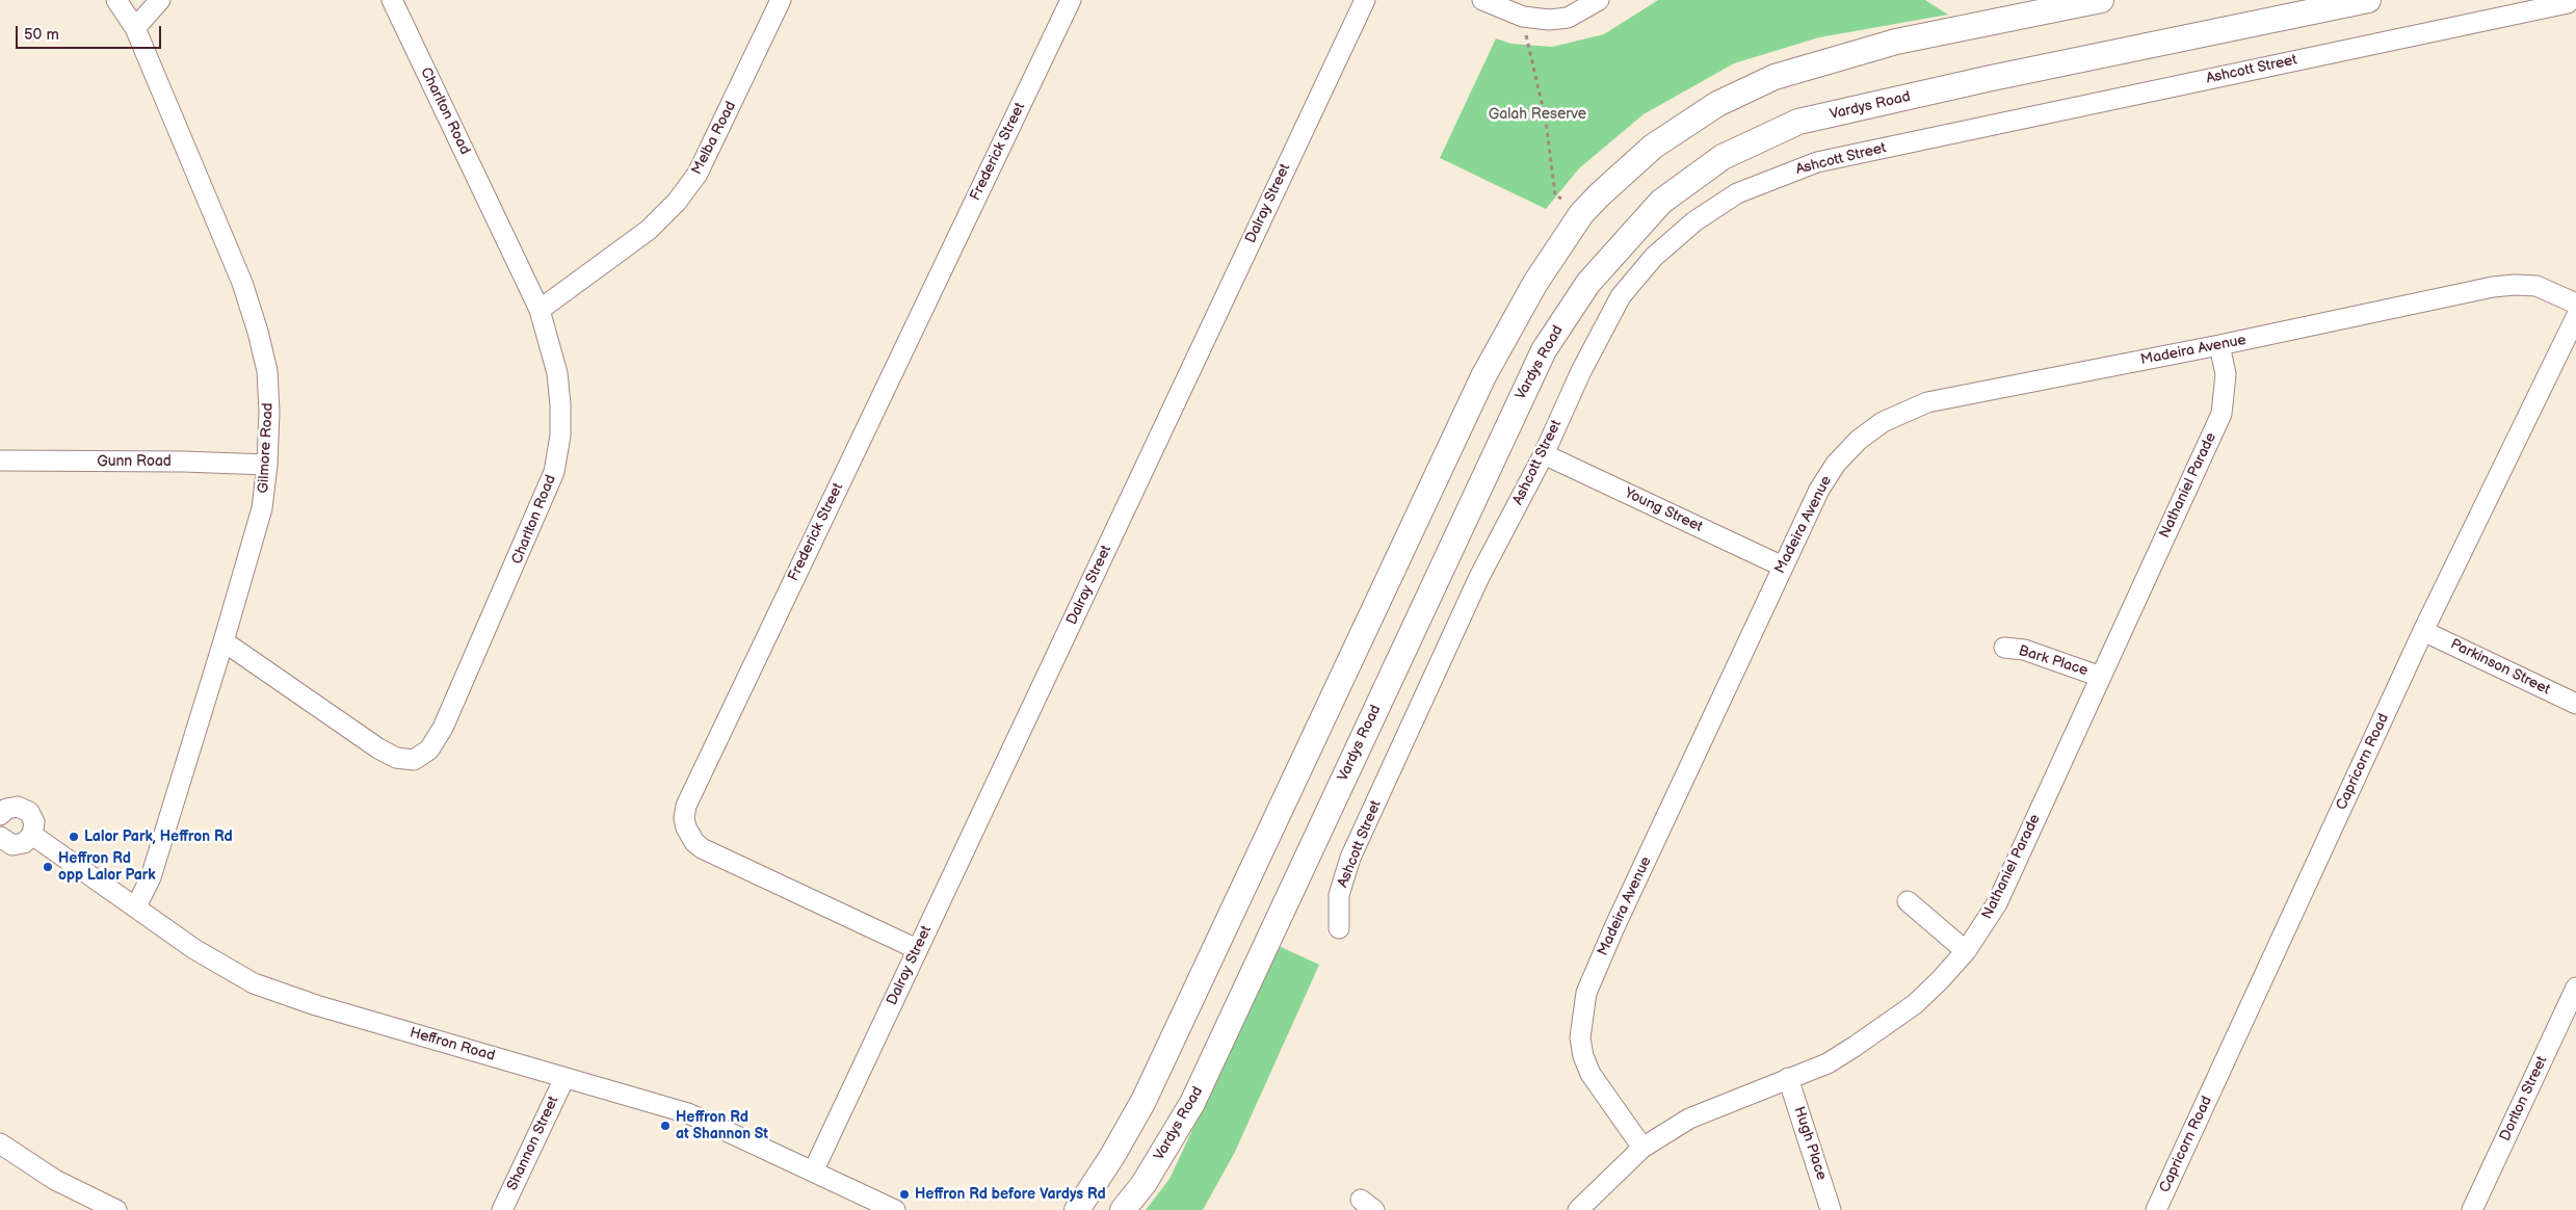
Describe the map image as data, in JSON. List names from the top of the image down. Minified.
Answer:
{"streets":{"main road":["Vardys Road"],"street":["Ashcott Street","Charlton Road","Melba Road","Frederick Street","Dalray Street","Madeira Avenue","Gilmore Road","Gunn Road","Nathaniel Parade","Young Street","Bark Place","Parkinson Street","Capricorn Road","Heffron Road","Dorlton Street","Shannon Street","Hugh Place"]},"crossings":[["Ashcott Street","Young Street"],["Charlton Road","Melba Road"],["Charlton Road","Gilmore Road"],["Frederick Street","Dalray Street"],["Dalray Street","Heffron Road"],["Madeira Avenue","Nathaniel Parade"],["Madeira Avenue","Young Street"],["Gilmore Road","Gunn Road"],["Gilmore Road","Heffron Road"],["Nathaniel Parade","Bark Place"],["Nathaniel Parade","Hugh Place"],["Parkinson Street","Capricorn Road"],["Heffron Road","Shannon Street"]],"parks":["Galah Reserve"],"places":["Lalor Park, Heffron Rd","Heffron Rd opp Lalor Park","Heffron Rd at Shannon St","Heffron Rd before Vardys Rd"],"scale_bar":"50 m"}
